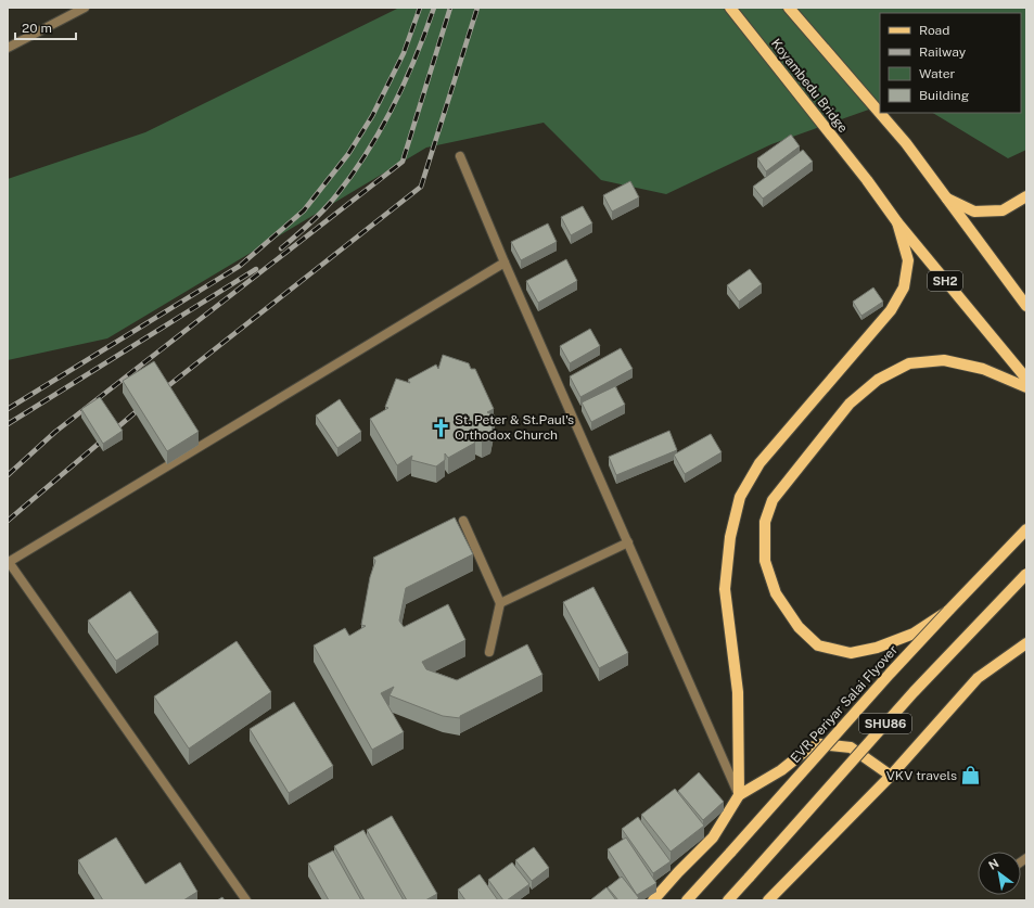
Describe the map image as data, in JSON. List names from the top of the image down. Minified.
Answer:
{"streets":{"main road":["Koyambedu Bridge","SH2","EVR Periyar Salai Flyover","SHU86"]},"crossings":[["Koyambedu Bridge","SH2"]],"places":{"church":["St. Peter & St.Paul's Orthodox Church"],"shop":["VKV travels"]},"legend":["Road","Railway","Water","Building"],"scale_bar":"20 m","north":"top left"}
